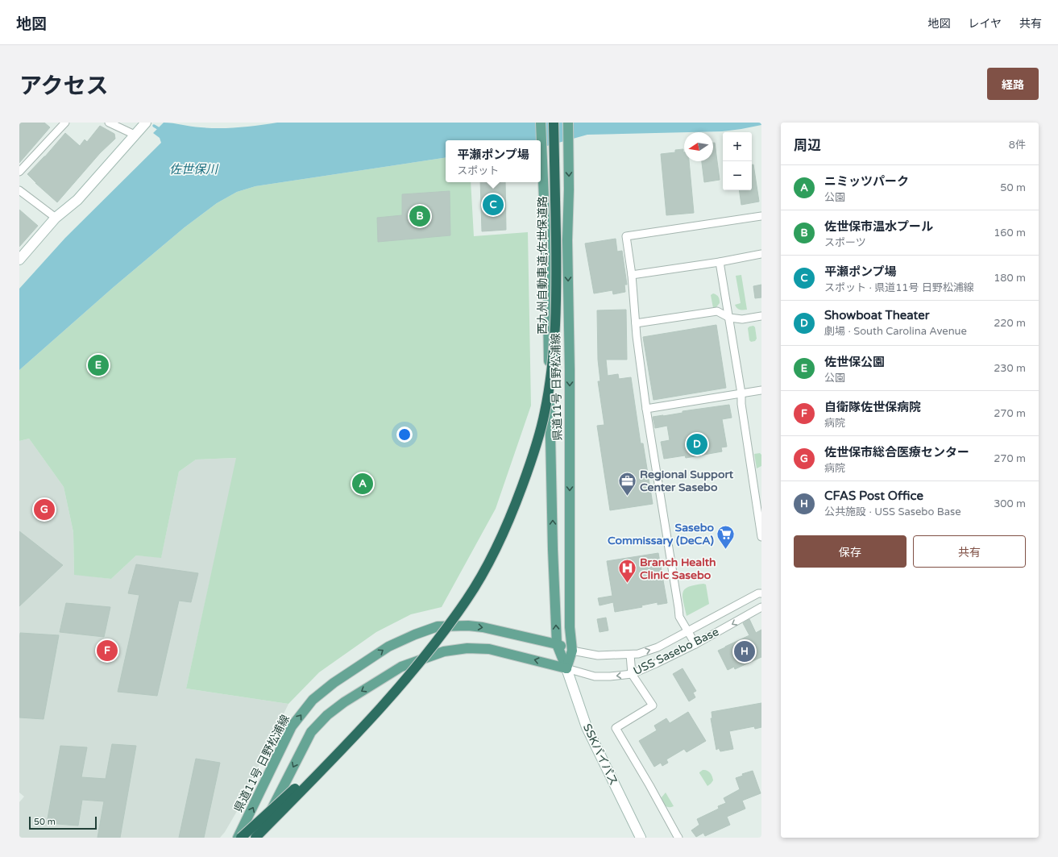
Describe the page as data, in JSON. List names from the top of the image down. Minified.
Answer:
{"streets":{"highway":["西九州自動車道;佐世保道路"],"main road":["県道11号 日野松浦線"],"street":["USS Sasebo Base","SSKバイパス"]},"crossings":[["県道11号 日野松浦線","USS Sasebo Base"],["県道11号 日野松浦線","SSKバイパス"],["USS Sasebo Base","SSKバイパス"]],"water":["佐世保川"],"places":{"office":["Regional Support Center Sasebo"],"supermarket":["Sasebo Commissary (DeCA)"],"hospital":["Branch Health Clinic Sasebo"]},"scale_bar":"50 m","north":"left","page":{"header":"地図","nav":["地図","レイヤ","共有"],"title":"アクセス","buttons":["経路",["保存","共有"]],"heading":["周辺","8件"],"map_buttons":["+","−"],"popup":["平瀬ポンプ場","スポット"],"list":[{"mark":"A","name":"ニミッツパーク","note":"公園","value":"50 m"},{"mark":"B","name":"佐世保市温水プール","note":"スポーツ","value":"160 m"},{"mark":"C","name":"平瀬ポンプ場","note":"スポット · 県道11号 日野松浦線","value":"180 m"},{"mark":"D","name":"Showboat Theater","note":"劇場 · South Carolina Avenue","value":"220 m"},{"mark":"E","name":"佐世保公園","note":"公園","value":"230 m"},{"mark":"F","name":"自衛隊佐世保病院","note":"病院","value":"270 m"},{"mark":"G","name":"佐世保市総合医療センター","note":"病院","value":"270 m"},{"mark":"H","name":"CFAS Post Office","note":"公共施設 · USS Sasebo Base","value":"300 m"}],"pins":["C","B","E","D","A","G","F","H"],"scale":"50 m"}}
